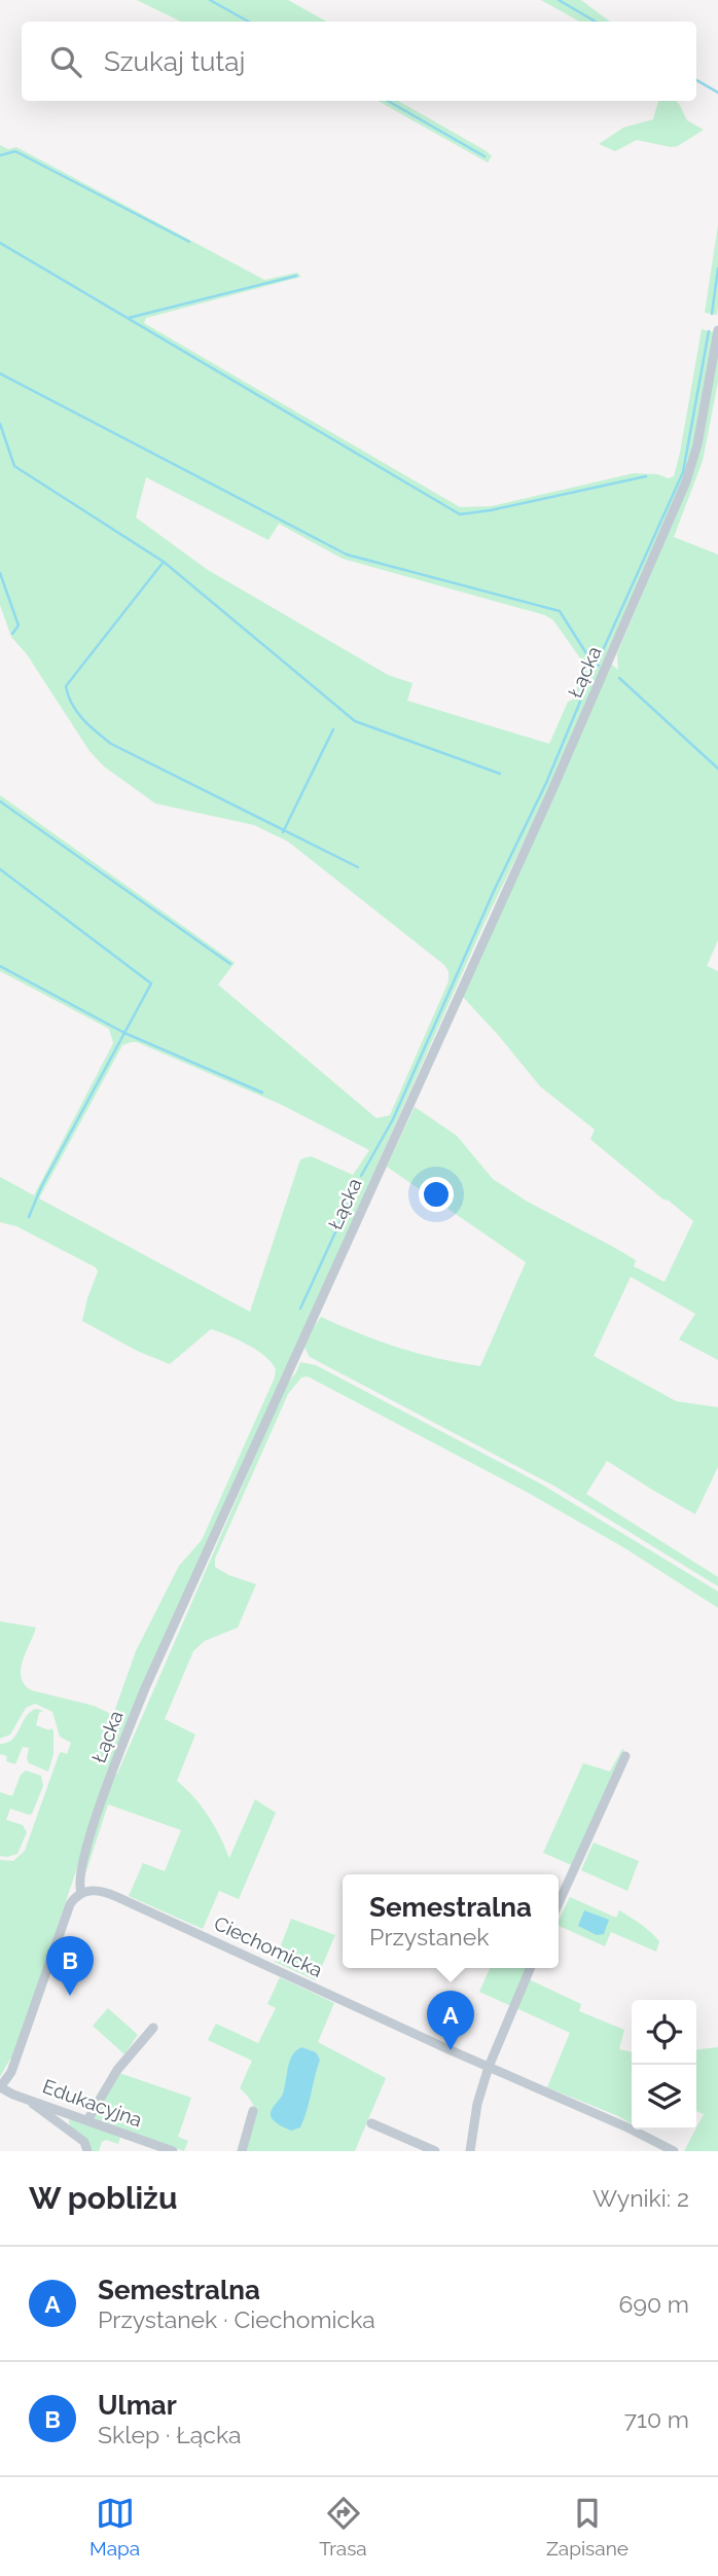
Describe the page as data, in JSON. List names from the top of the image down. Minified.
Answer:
{"streets":{"street":["Łącka","Ciechomicka","Edukacyjna"]},"crossings":[["Łącka","Ciechomicka"],["Łącka","Edukacyjna"]],"page":{"search":"Szukaj tutaj","popup":["Semestralna","Przystanek"],"pins":["B","A"],"heading":["W pobliżu","Wyniki: 2"],"list":[{"mark":"A","name":"Semestralna","note":"Przystanek · Ciechomicka","value":"690 m"},{"mark":"B","name":"Ulmar","note":"Sklep · Łącka","value":"710 m"}],"nav":["Mapa","Trasa","Zapisane"]}}
